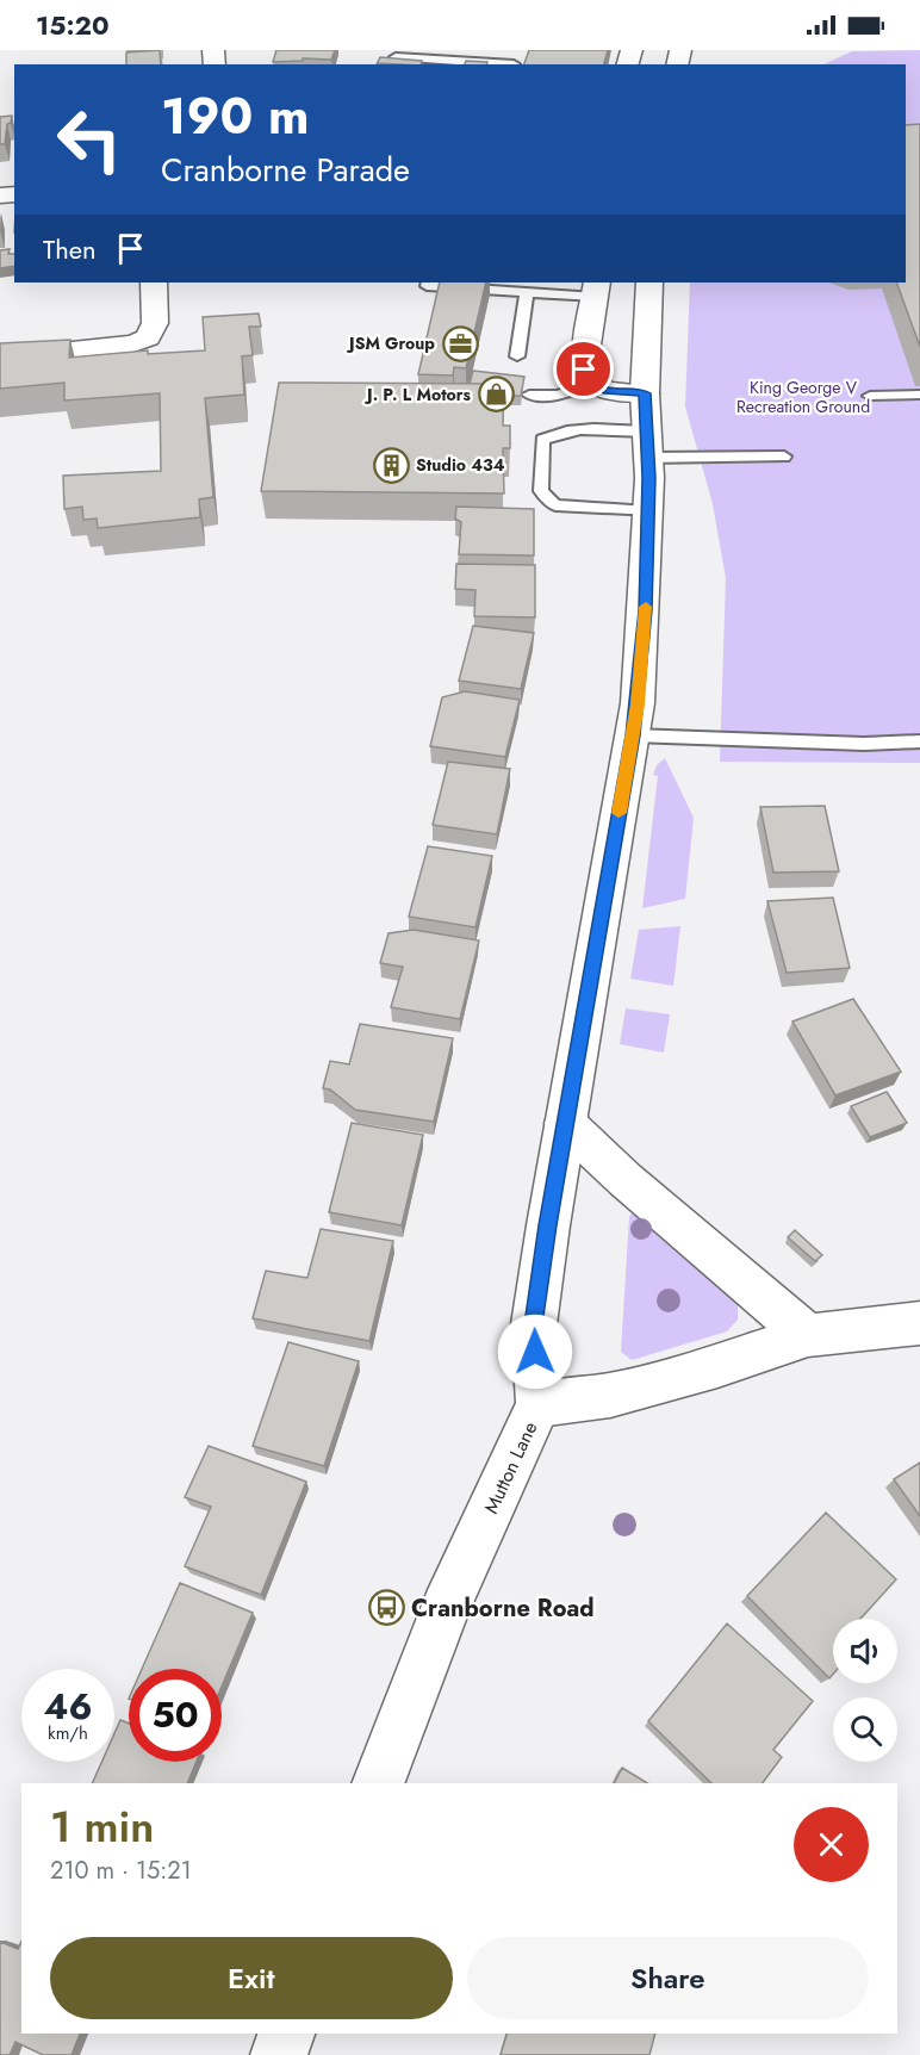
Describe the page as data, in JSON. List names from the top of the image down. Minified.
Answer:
{"streets":{"main road":["Mutton Lane"]},"parks":["King George V Recreation Ground"],"places":{"office":["JSM Group"],"shop":["J. P. L Motors"],"building":["Studio 434"],"bus stop":["Cranborne Road"]},"page":{"status":"15:20","turn":["190 m","Cranborne Parade"],"then":"Then","speed":"46 km/h","limit":"50","heading":["1 min","210 m · 15:21"],"buttons":["Exit","Share"]}}
